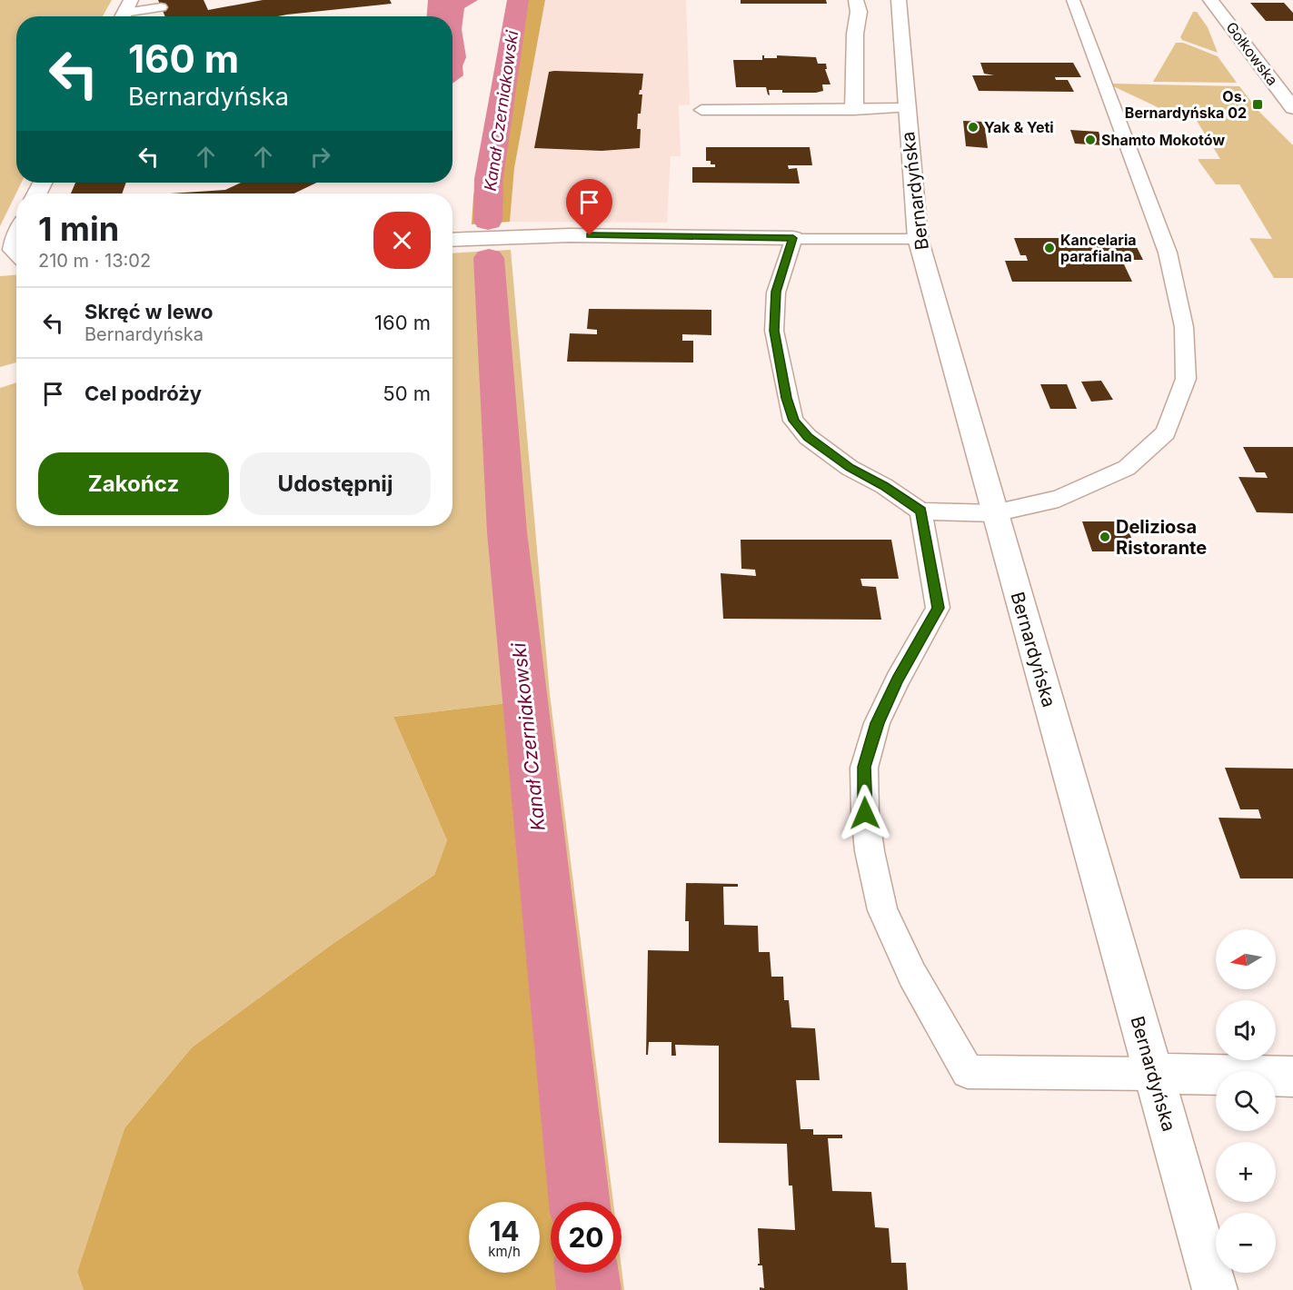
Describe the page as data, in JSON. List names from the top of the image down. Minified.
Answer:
{"streets":{"street":["Gołkowska","Bernardyńska"]},"water":["Kanał Czerniakowski"],"places":{"transit":["Os. Bernardyńska 02"],"other":["Yak & Yeti","Shamto Mokotów","Kancelaria parafialna","Deliziosa Ristorante"]},"north":"left","page":{"turn":["160 m","Bernardyńska"],"heading":["1 min","210 m · 13:02"],"list":[{"name":"Skręć w lewo","note":"Bernardyńska","value":"160 m"},{"name":"Cel podróży","value":"50 m"}],"buttons":["Zakończ","Udostępnij"],"map_buttons":["+","−"],"speed":"14 km/h","limit":"20"}}
